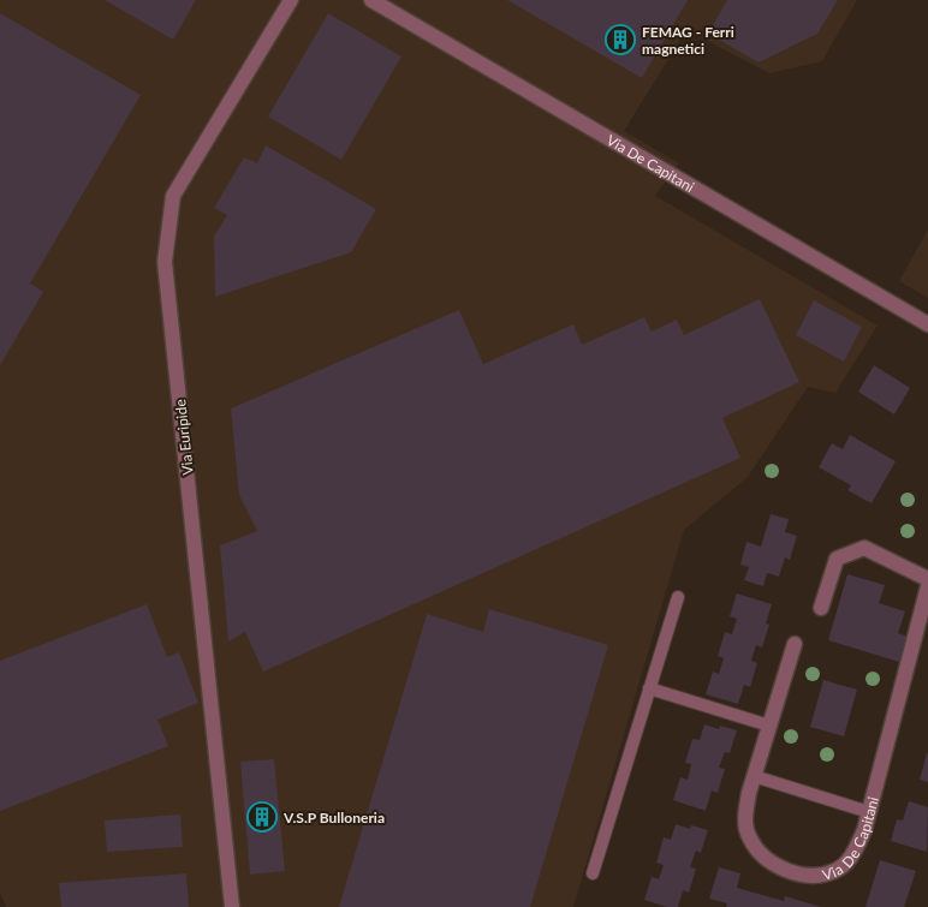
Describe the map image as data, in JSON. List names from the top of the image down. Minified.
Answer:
{"streets":{"street":["Via De Capitani","Via Euripide"]},"places":{"building":["FEMAG - Ferri magnetici","V.S.P Bulloneria"]}}
